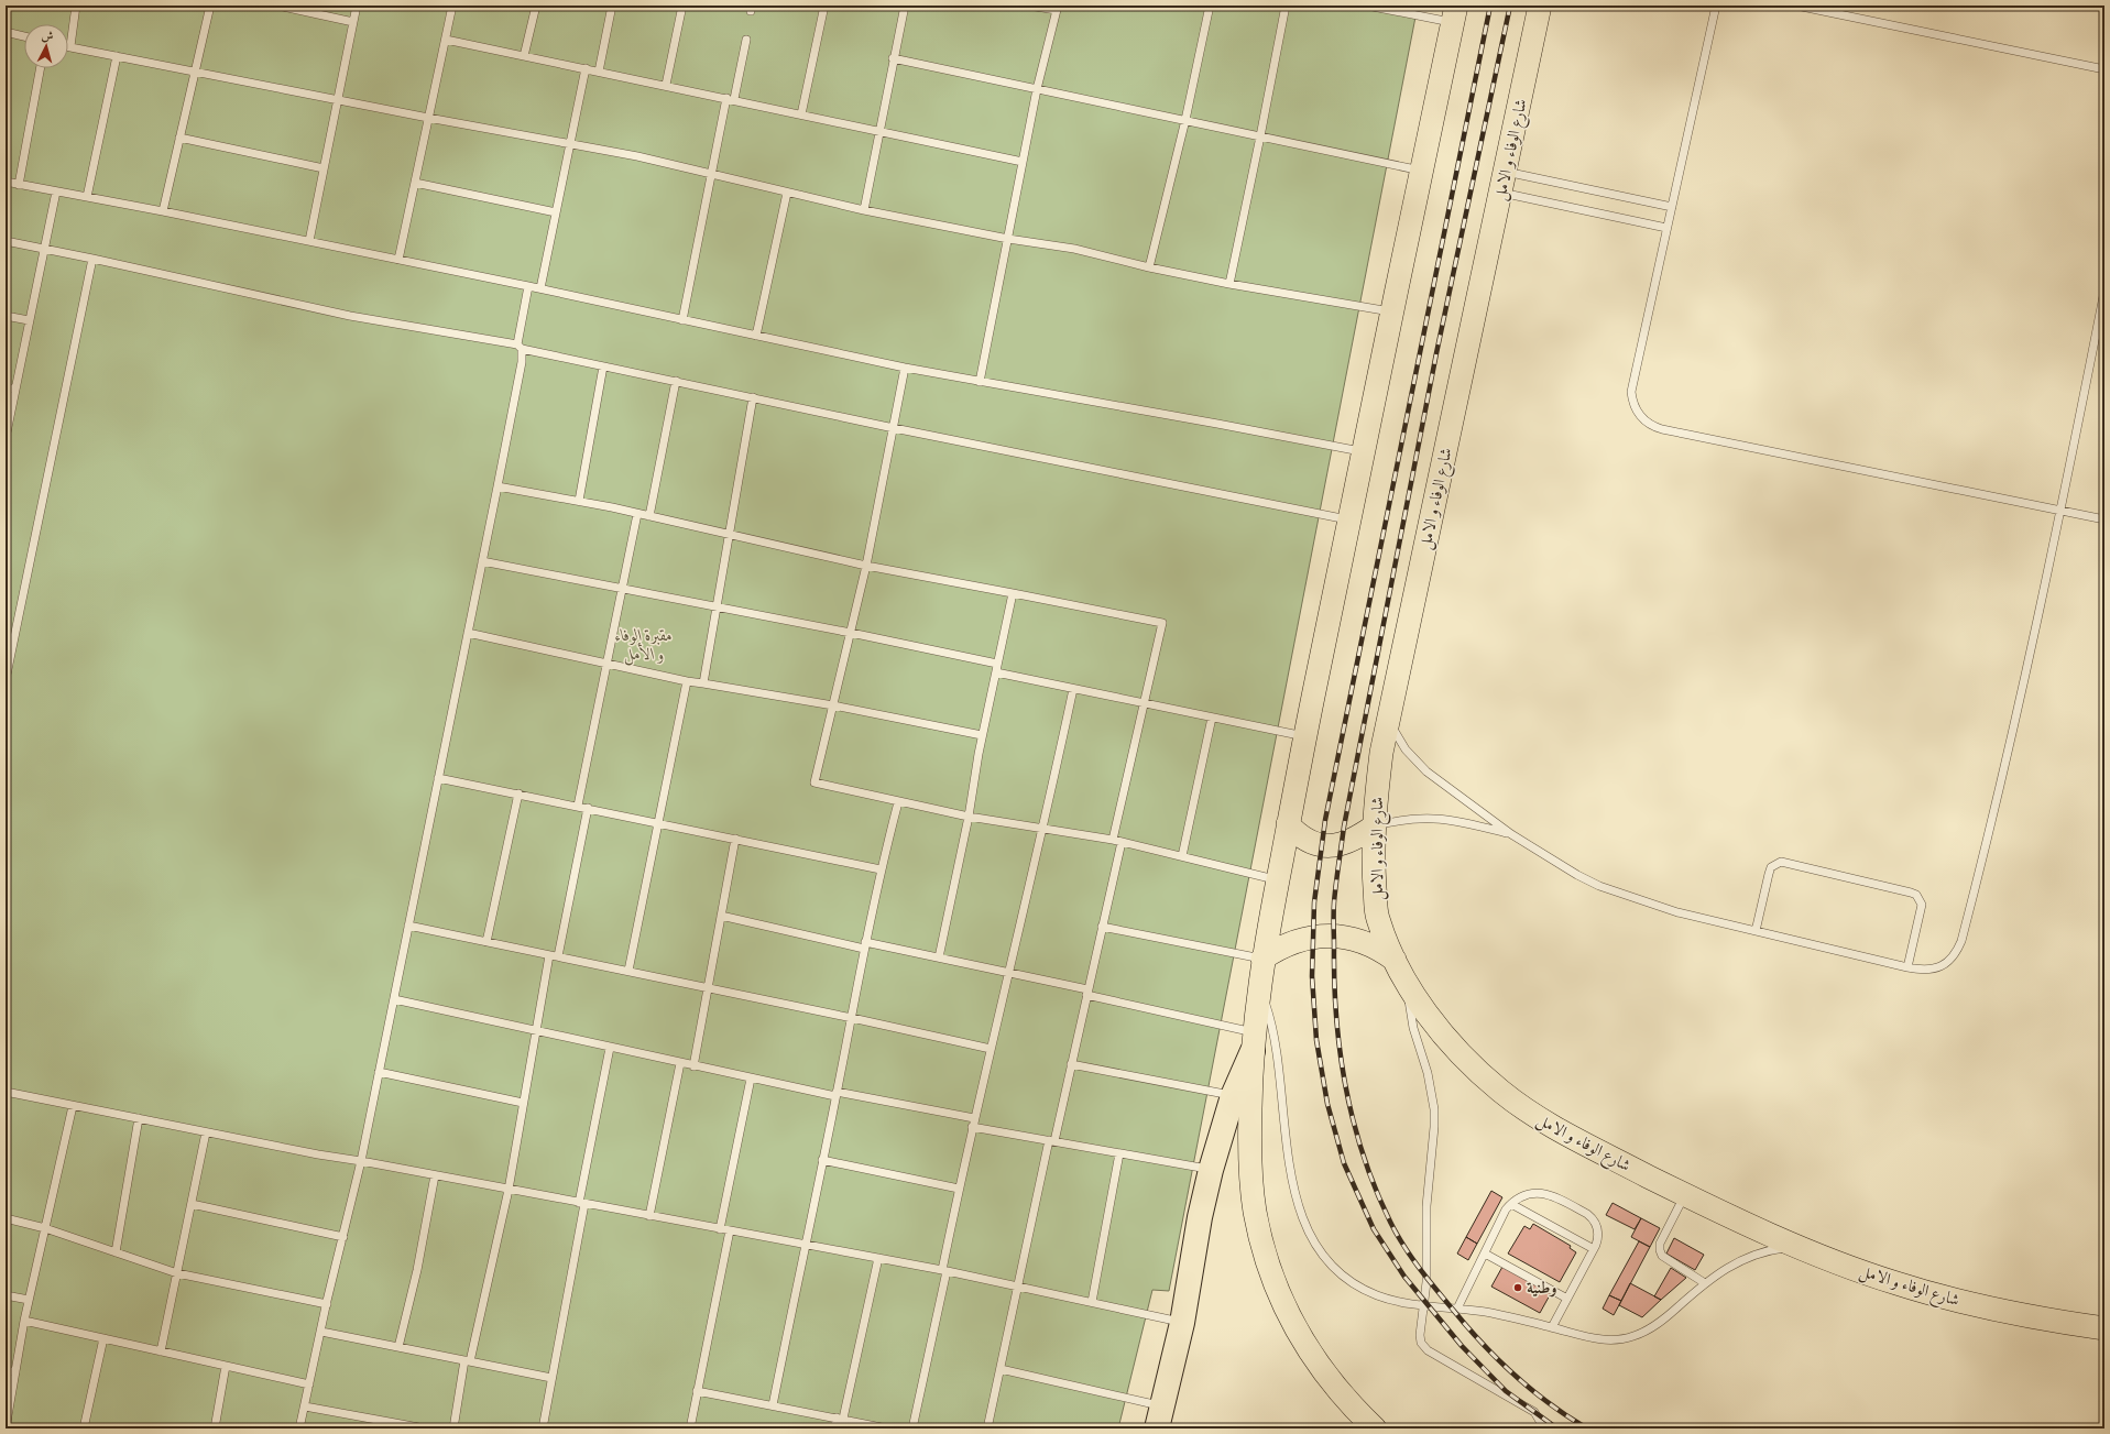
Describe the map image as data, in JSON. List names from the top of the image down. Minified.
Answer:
{"streets":{"main road":["شارع الوفاء و الامل"]},"parks":["مقبرة الوفاء و الأمل"],"places":["وطنية"],"north":"top"}
